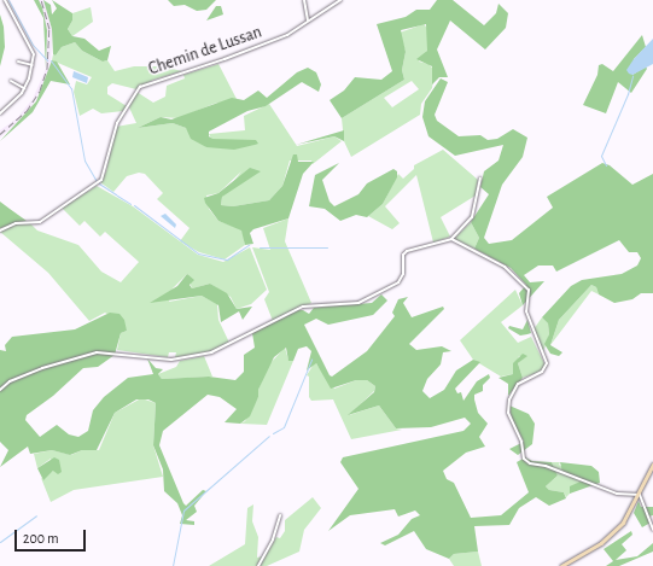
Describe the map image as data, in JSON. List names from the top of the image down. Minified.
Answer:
{"streets":{"street":["Chemin de Lussan"]},"scale_bar":"200 m"}
